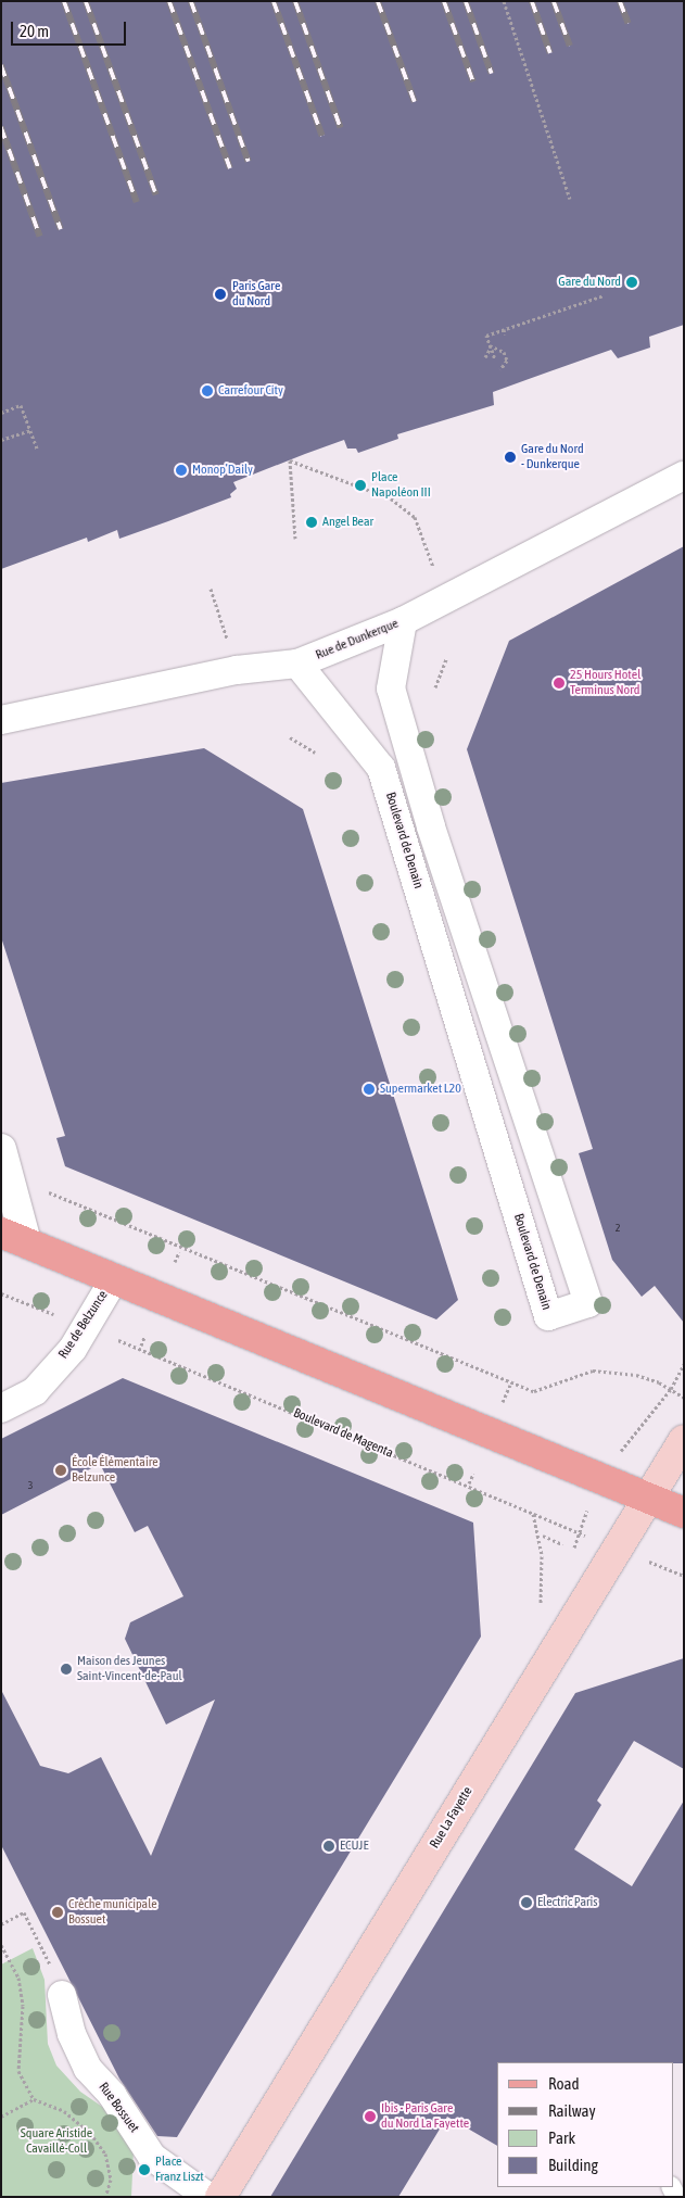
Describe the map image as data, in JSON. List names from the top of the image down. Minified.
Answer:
{"streets":{"main road":["Rue La Fayette"],"street":["Rue de Dunkerque","Boulevard de Denain","Rue de Belzunce","Rue Bossuet"],"path":["Boulevard de Magenta"]},"crossings":[["Rue de Dunkerque","Boulevard de Denain"],["Rue de Belzunce","Boulevard de Magenta"],["Boulevard de Magenta","Rue La Fayette"]],"parks":["Square Aristide Cavaillé-Coll"],"places":["Gare du Nord","Paris Gare du Nord","Carrefour City","Gare du Nord - Dunkerque","Monop’Daily","Place Napoléon III","Angel Bear","25 Hours Hotel Terminus Nord","Supermarket L20","École Élémentaire Belzunce","Maison des Jeunes Saint-Vincent-de-Paul","ECUJE","Electric Paris","Crèche municipale Bossuet","Ibis - Paris Gare du Nord La Fayette","Place Franz Liszt"],"house_numbers":["2","3"],"legend":["Road","Railway","Park","Building"],"scale_bar":"20 m"}
